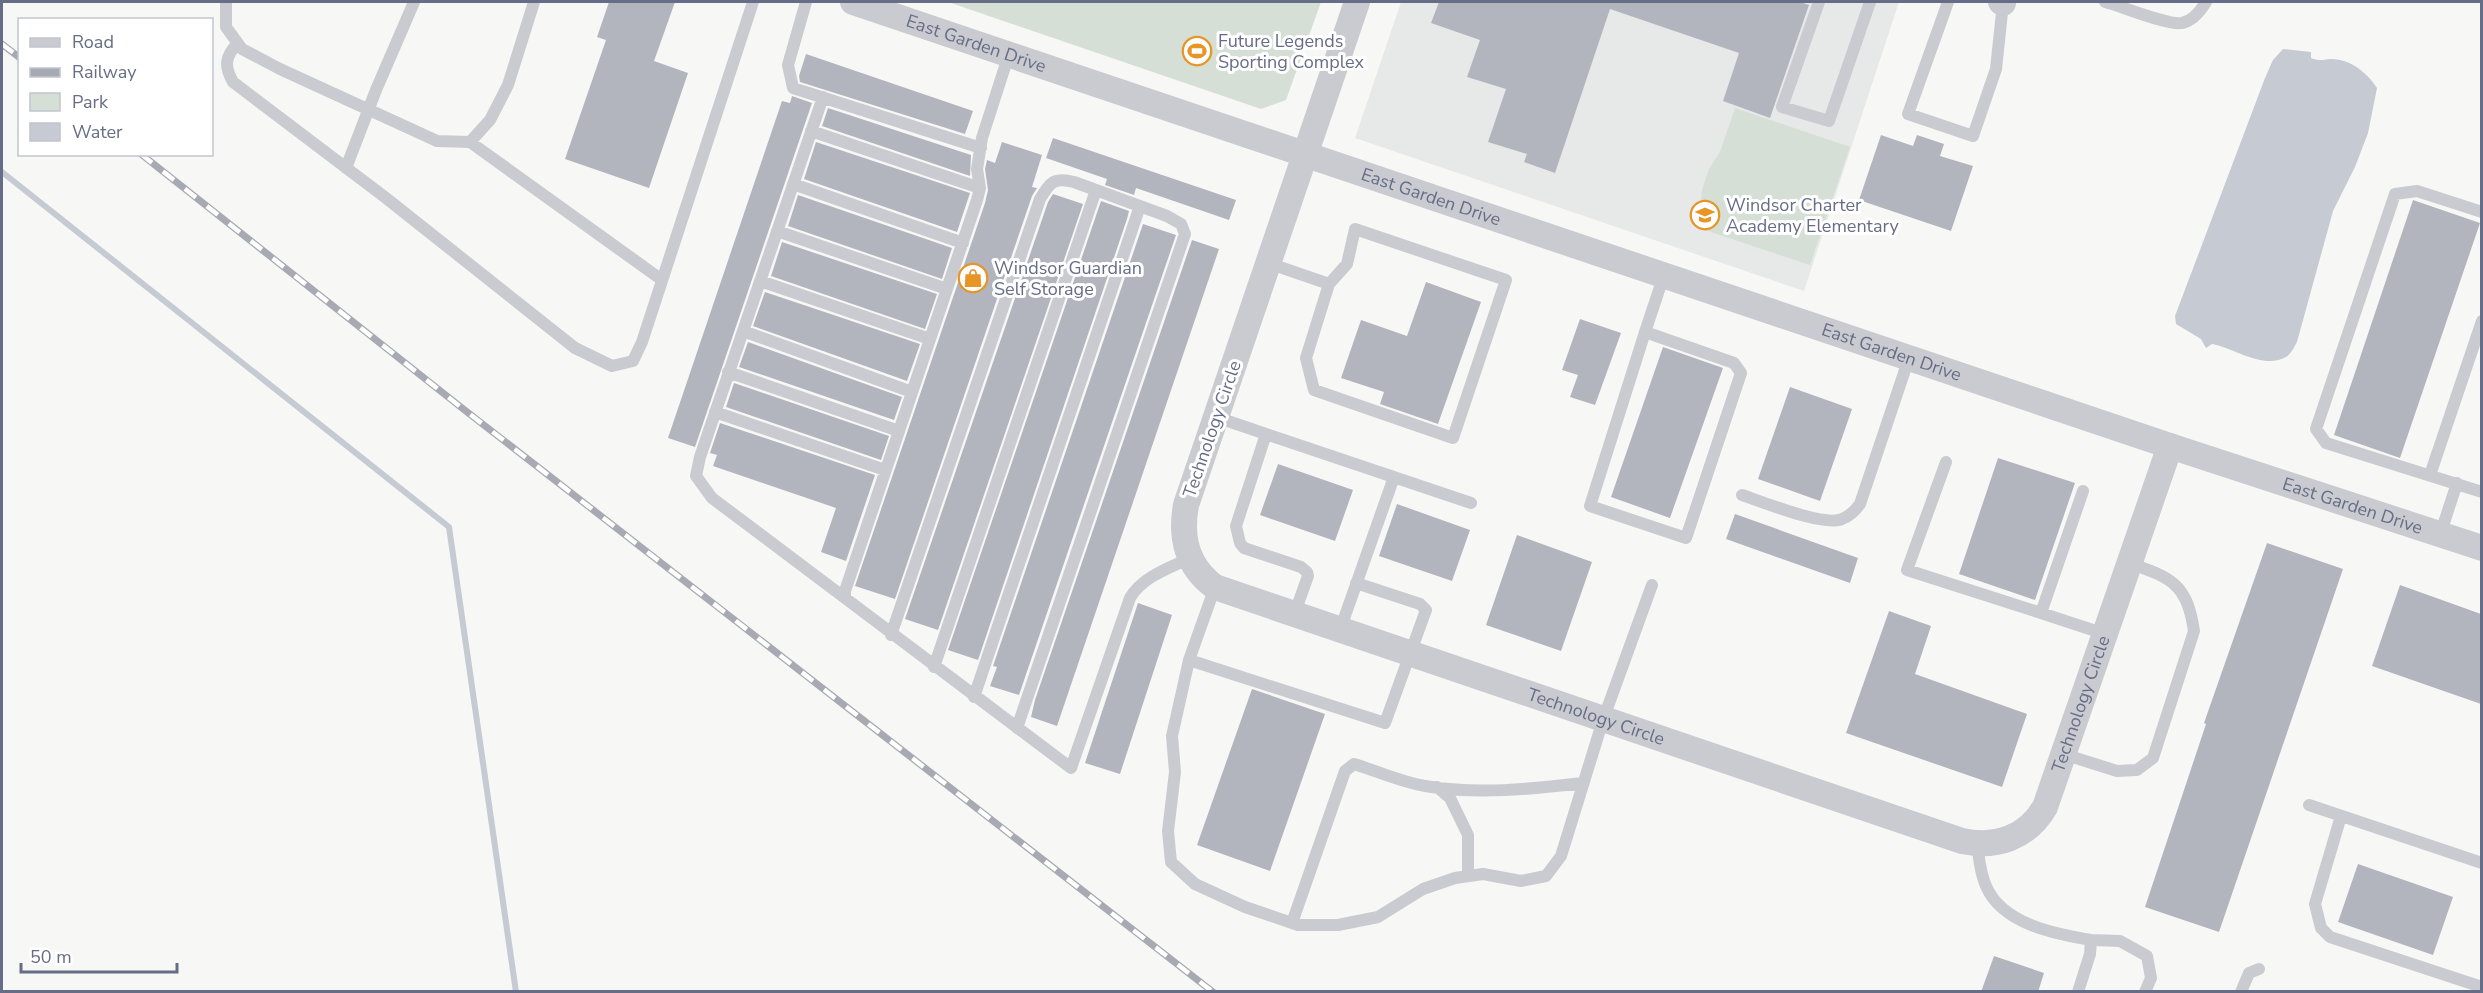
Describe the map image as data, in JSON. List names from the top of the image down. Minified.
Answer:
{"streets":{"street":["East Garden Drive","Technology Circle"]},"crossings":[["East Garden Drive","Technology Circle"]],"places":{"sports":["Future Legends Sporting Complex"],"school or university":["Windsor Charter Academy Elementary"],"shop":["Windsor Guardian Self Storage"]},"legend":["Road","Railway","Park","Water"],"scale_bar":"50 m"}
